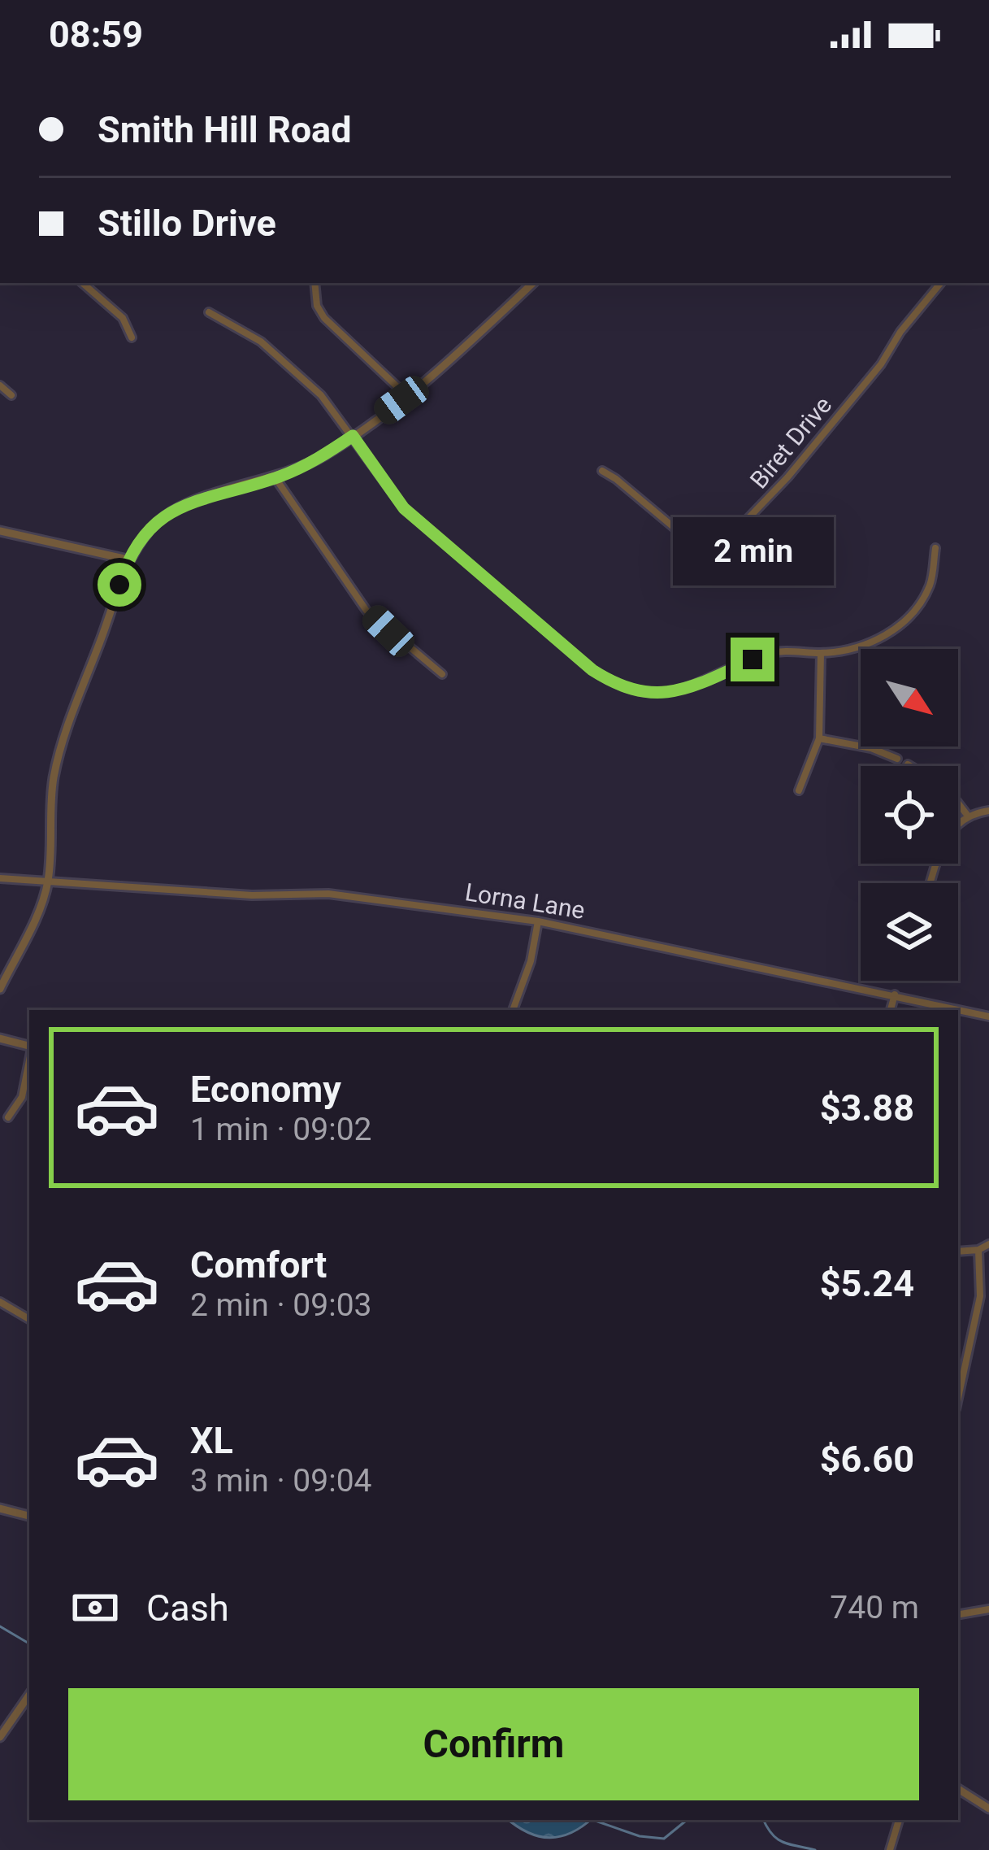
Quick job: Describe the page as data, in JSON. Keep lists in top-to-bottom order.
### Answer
{
  "streets": {
    "street": ["Biret Drive", "Lorna Lane"]
  },
  "north": "bottom right",
  "page": {
    "status": "08:59",
    "banner": ["Smith Hill Road", "Stillo Drive"],
    "bubble": "2 min",
    "list": [
      {
        "name": "Economy",
        "note": "1 min · 09:02",
        "value": "$3.88"
      },
      {
        "name": "Comfort",
        "note": "2 min · 09:03",
        "value": "$5.24"
      },
      {
        "name": "XL",
        "note": "3 min · 09:04",
        "value": "$6.60"
      }
    ],
    "pay": ["Cash", "740 m"],
    "buttons": "Confirm"
  }
}
